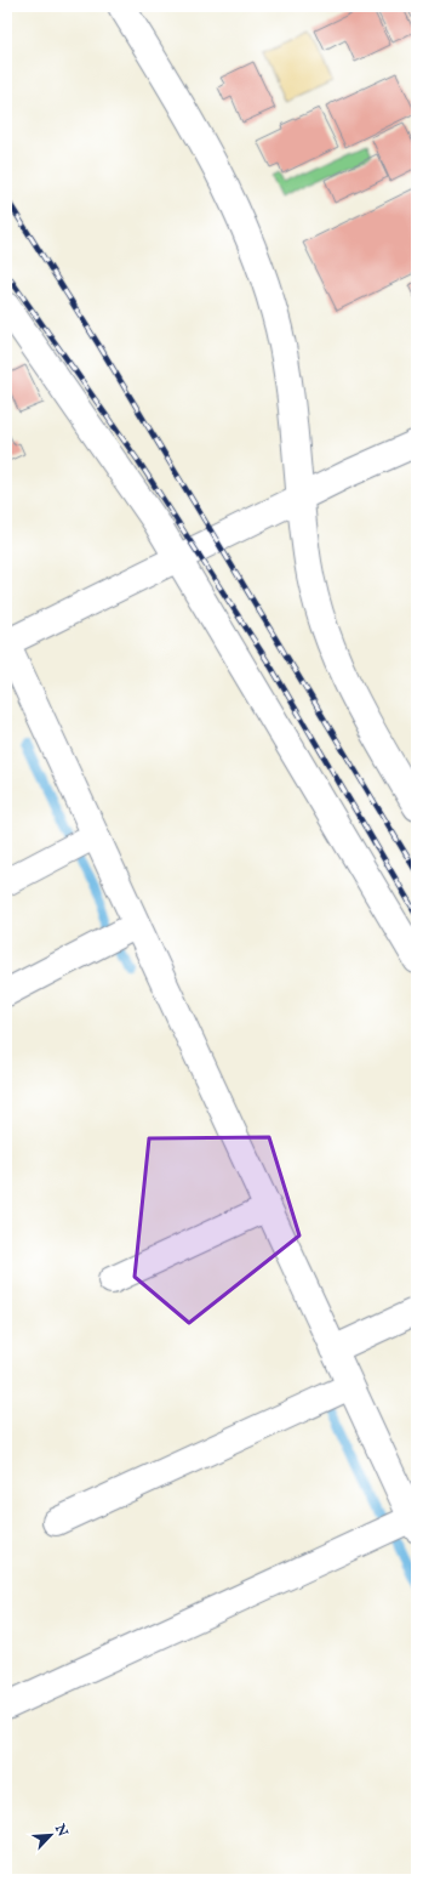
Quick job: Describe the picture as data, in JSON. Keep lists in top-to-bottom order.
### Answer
{
  "north": "top right"
}
